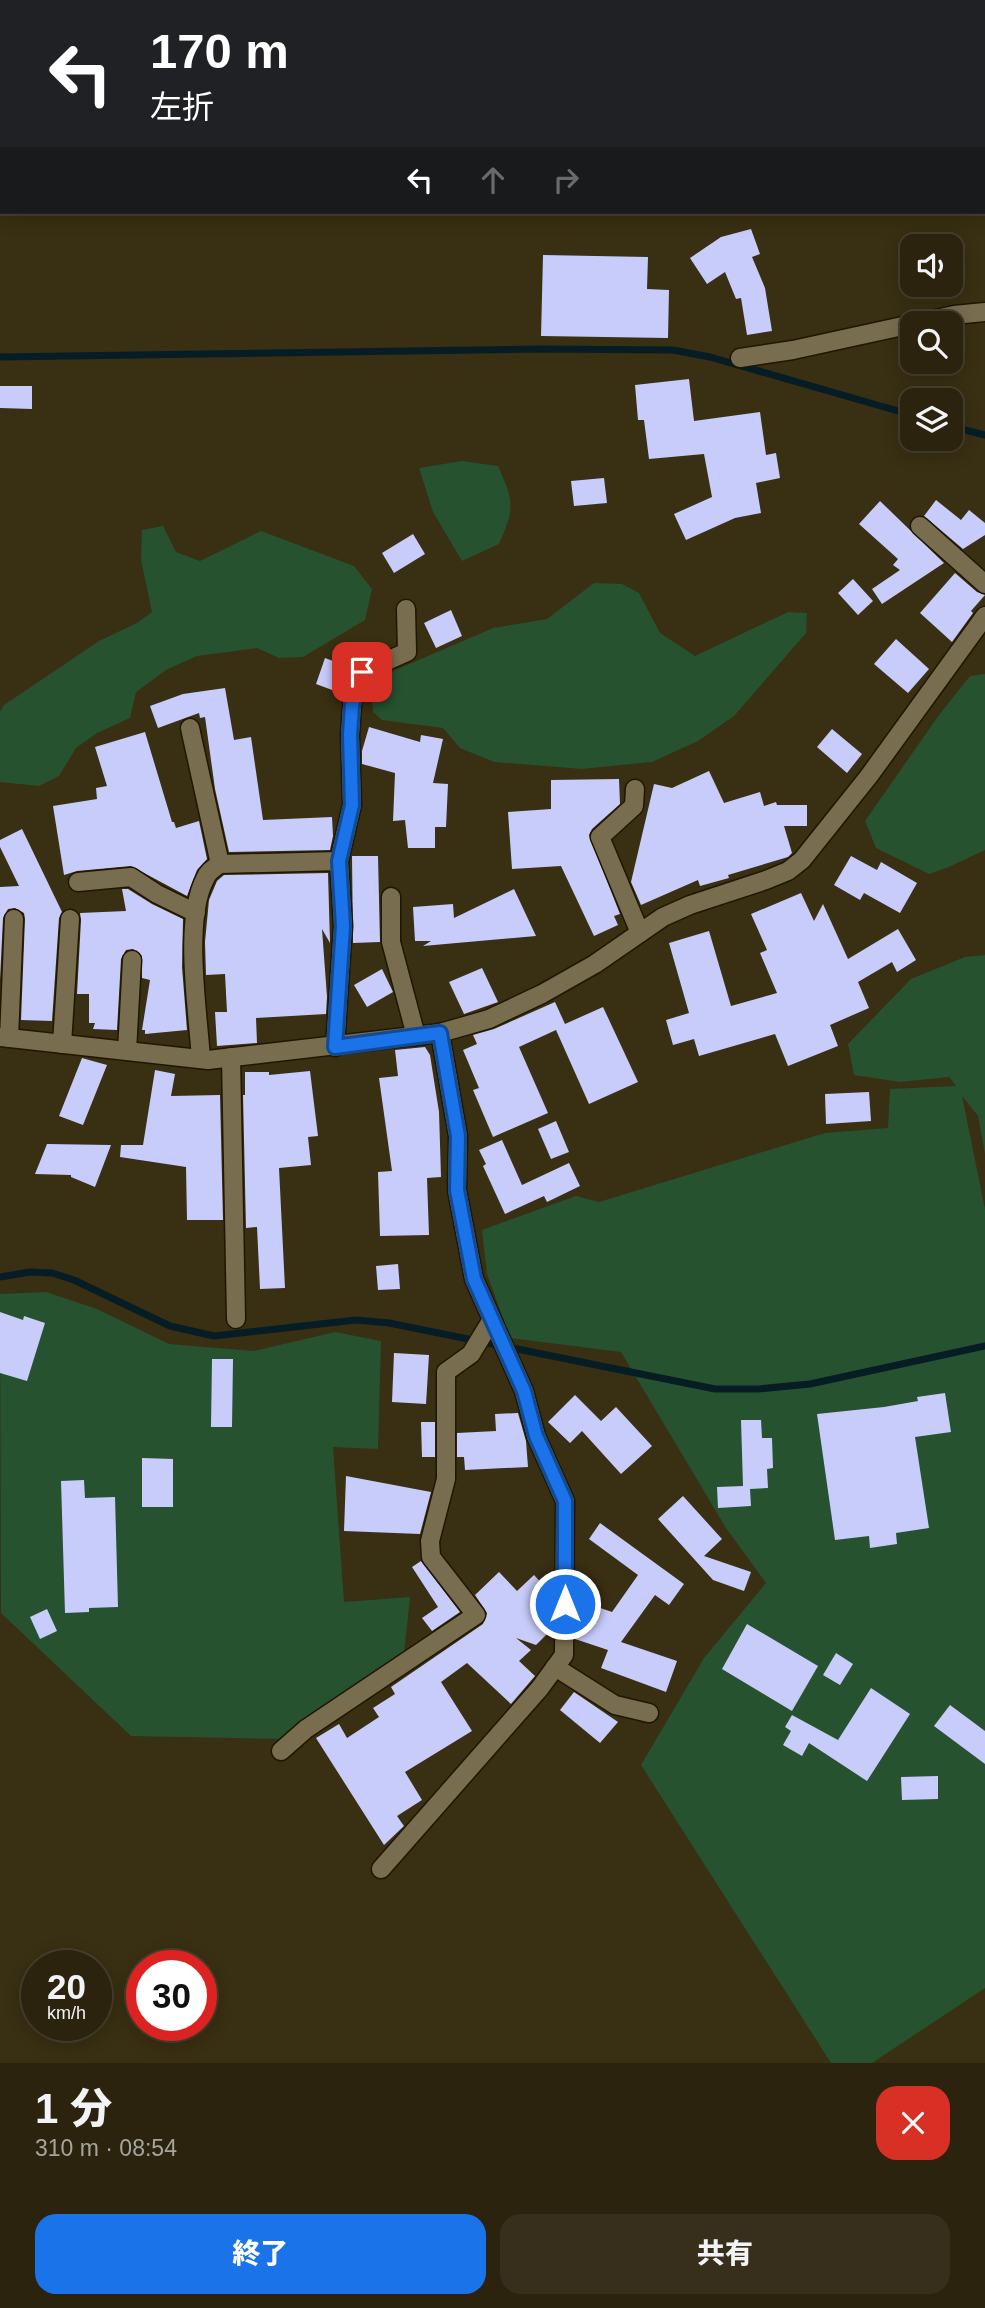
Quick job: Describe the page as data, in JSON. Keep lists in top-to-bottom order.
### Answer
{
  "page": {
    "turn": ["170 m", "左折"],
    "speed": "20 km/h",
    "limit": "30",
    "heading": ["1 分", "310 m · 08:54"],
    "buttons": ["終了", "共有"]
  }
}
